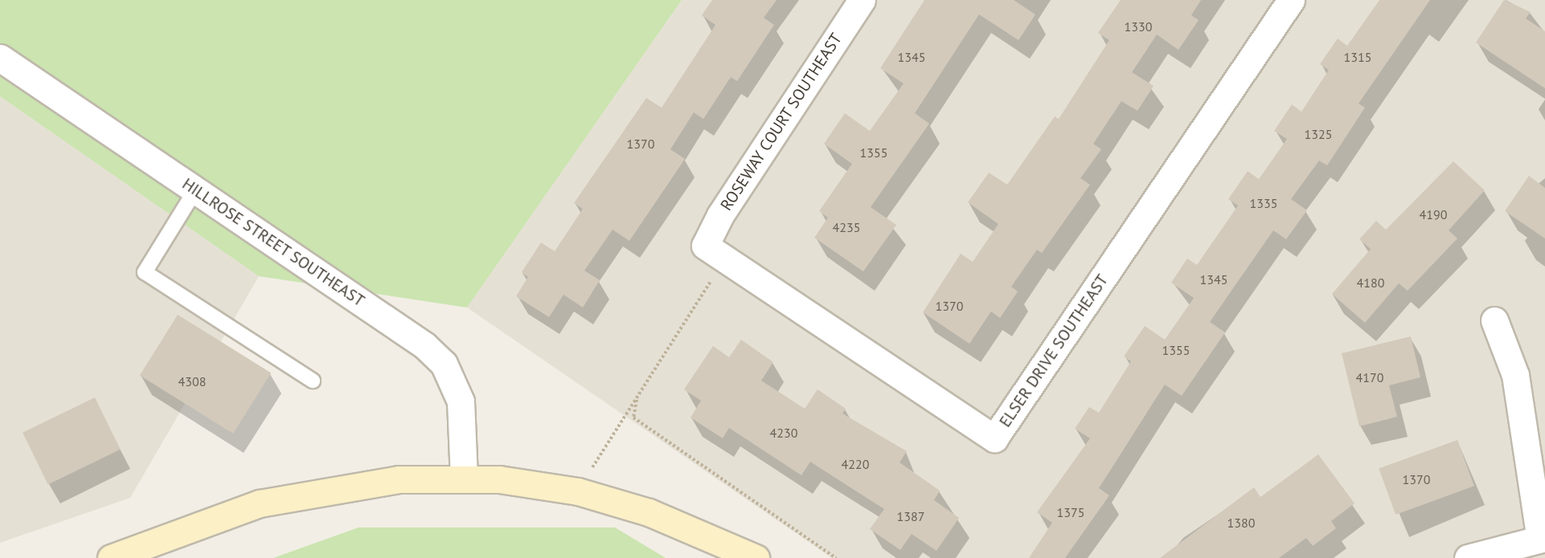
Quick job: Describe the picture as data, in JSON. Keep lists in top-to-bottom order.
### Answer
{
  "streets": {
    "street": ["ROSEWAY COURT SOUTHEAST", "HILLROSE STREET SOUTHEAST", "ELSER DRIVE SOUTHEAST"]
  },
  "crossings": [
    ["ROSEWAY COURT SOUTHEAST", "ELSER DRIVE SOUTHEAST"]
  ],
  "house_numbers": [
    "1330",
    "1345",
    "1315",
    "1325",
    "1370",
    "1355",
    "1335",
    "4190",
    "4235",
    "1345",
    "4180",
    "1370",
    "1355",
    "4170",
    "4308",
    "4230",
    "4220",
    "1370",
    "1375",
    "1387",
    "1380"
  ]
}
